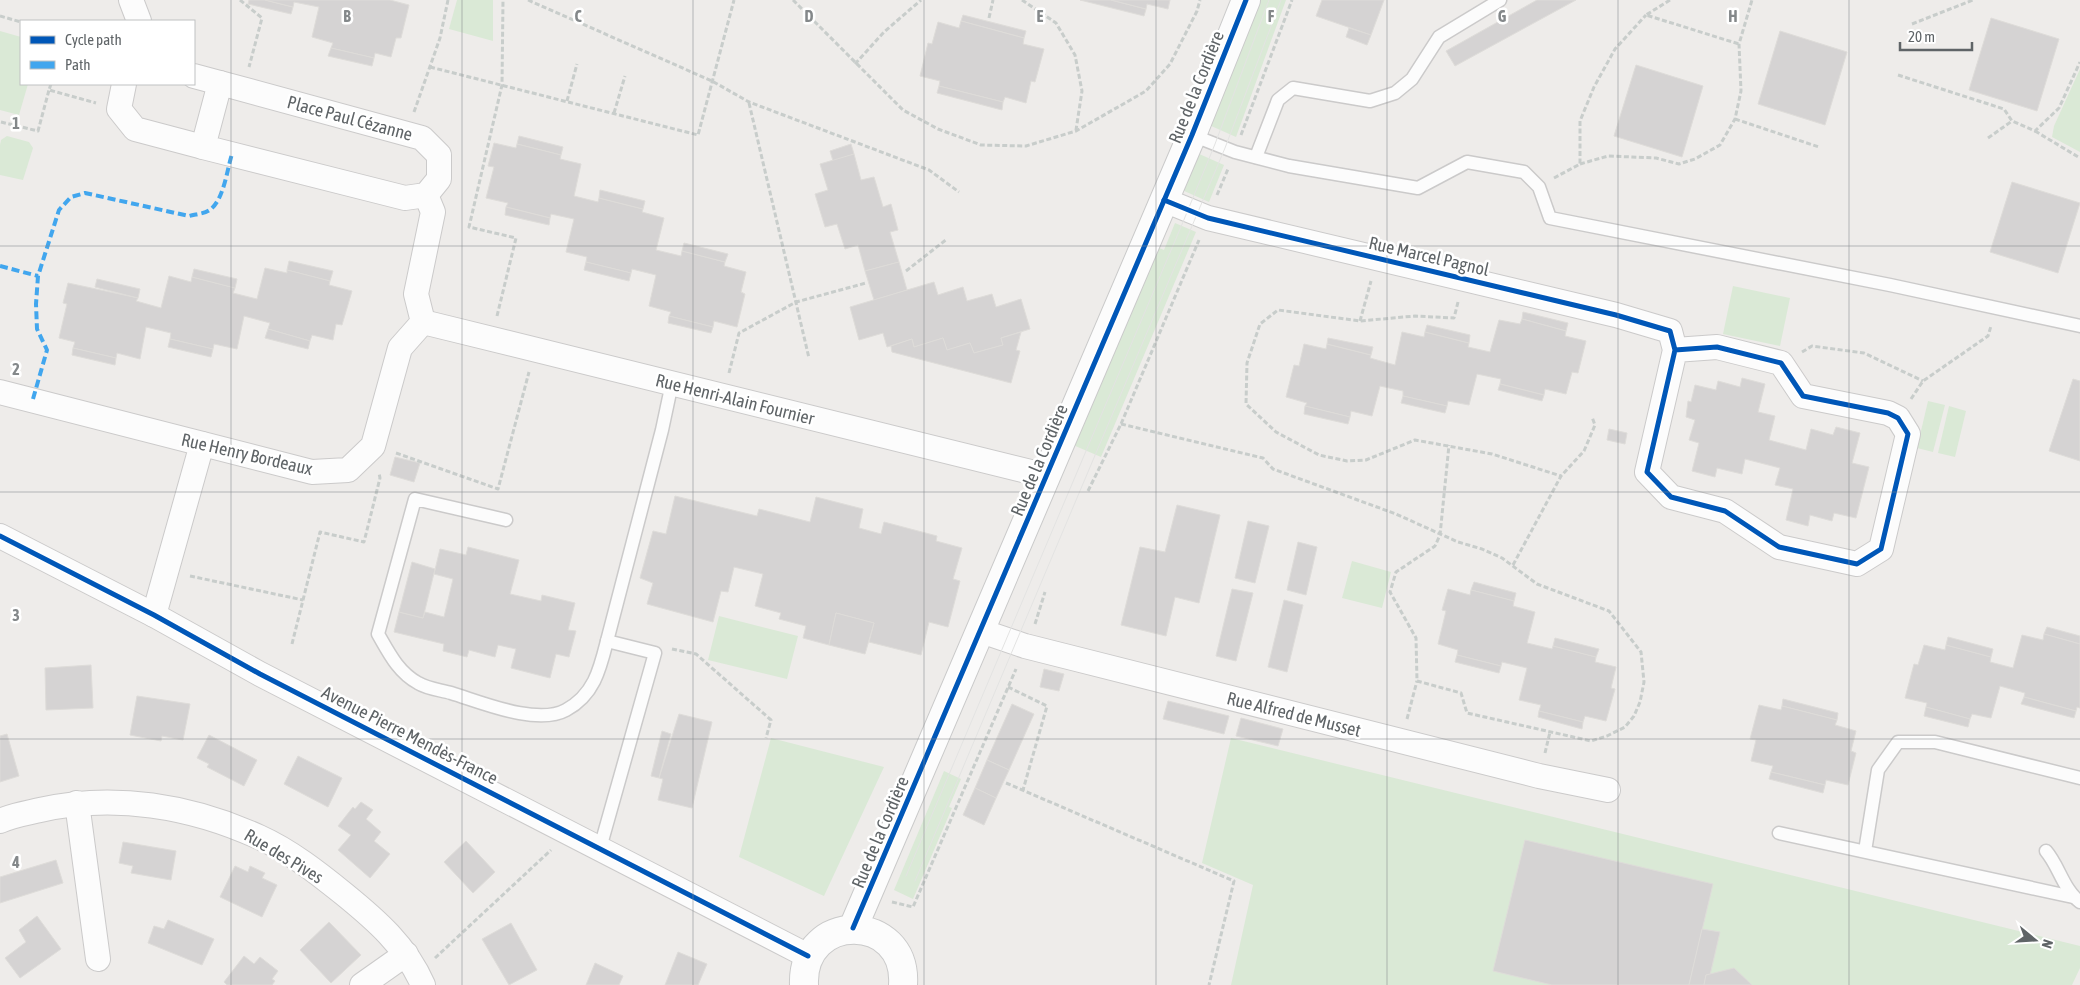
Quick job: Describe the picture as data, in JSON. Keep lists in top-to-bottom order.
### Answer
{
  "streets": {
    "street": [
      "Rue de la Cordière",
      "Place Paul Cézanne",
      "Rue Marcel Pagnol",
      "Rue Henri-Alain Fournier",
      "Rue Henry Bordeaux",
      "Rue Alfred de Musset",
      "Avenue Pierre Mendès-France",
      "Rue des Pives"
    ]
  },
  "crossings": [
    ["Rue de la Cordière", "Rue Marcel Pagnol"],
    ["Rue de la Cordière", "Rue Henri-Alain Fournier"],
    ["Rue de la Cordière", "Rue Alfred de Musset"],
    ["Rue Henri-Alain Fournier", "Rue Henry Bordeaux"]
  ],
  "legend": ["Cycle path", "Path"],
  "scale_bar": "20 m",
  "north": "right",
  "grid": {
    "columns": [
      "B",
      "C",
      "D",
      "E",
      "F",
      "G",
      "H"
    ],
    "rows": [
      "1",
      "2",
      "3",
      "4"
    ]
  }
}
